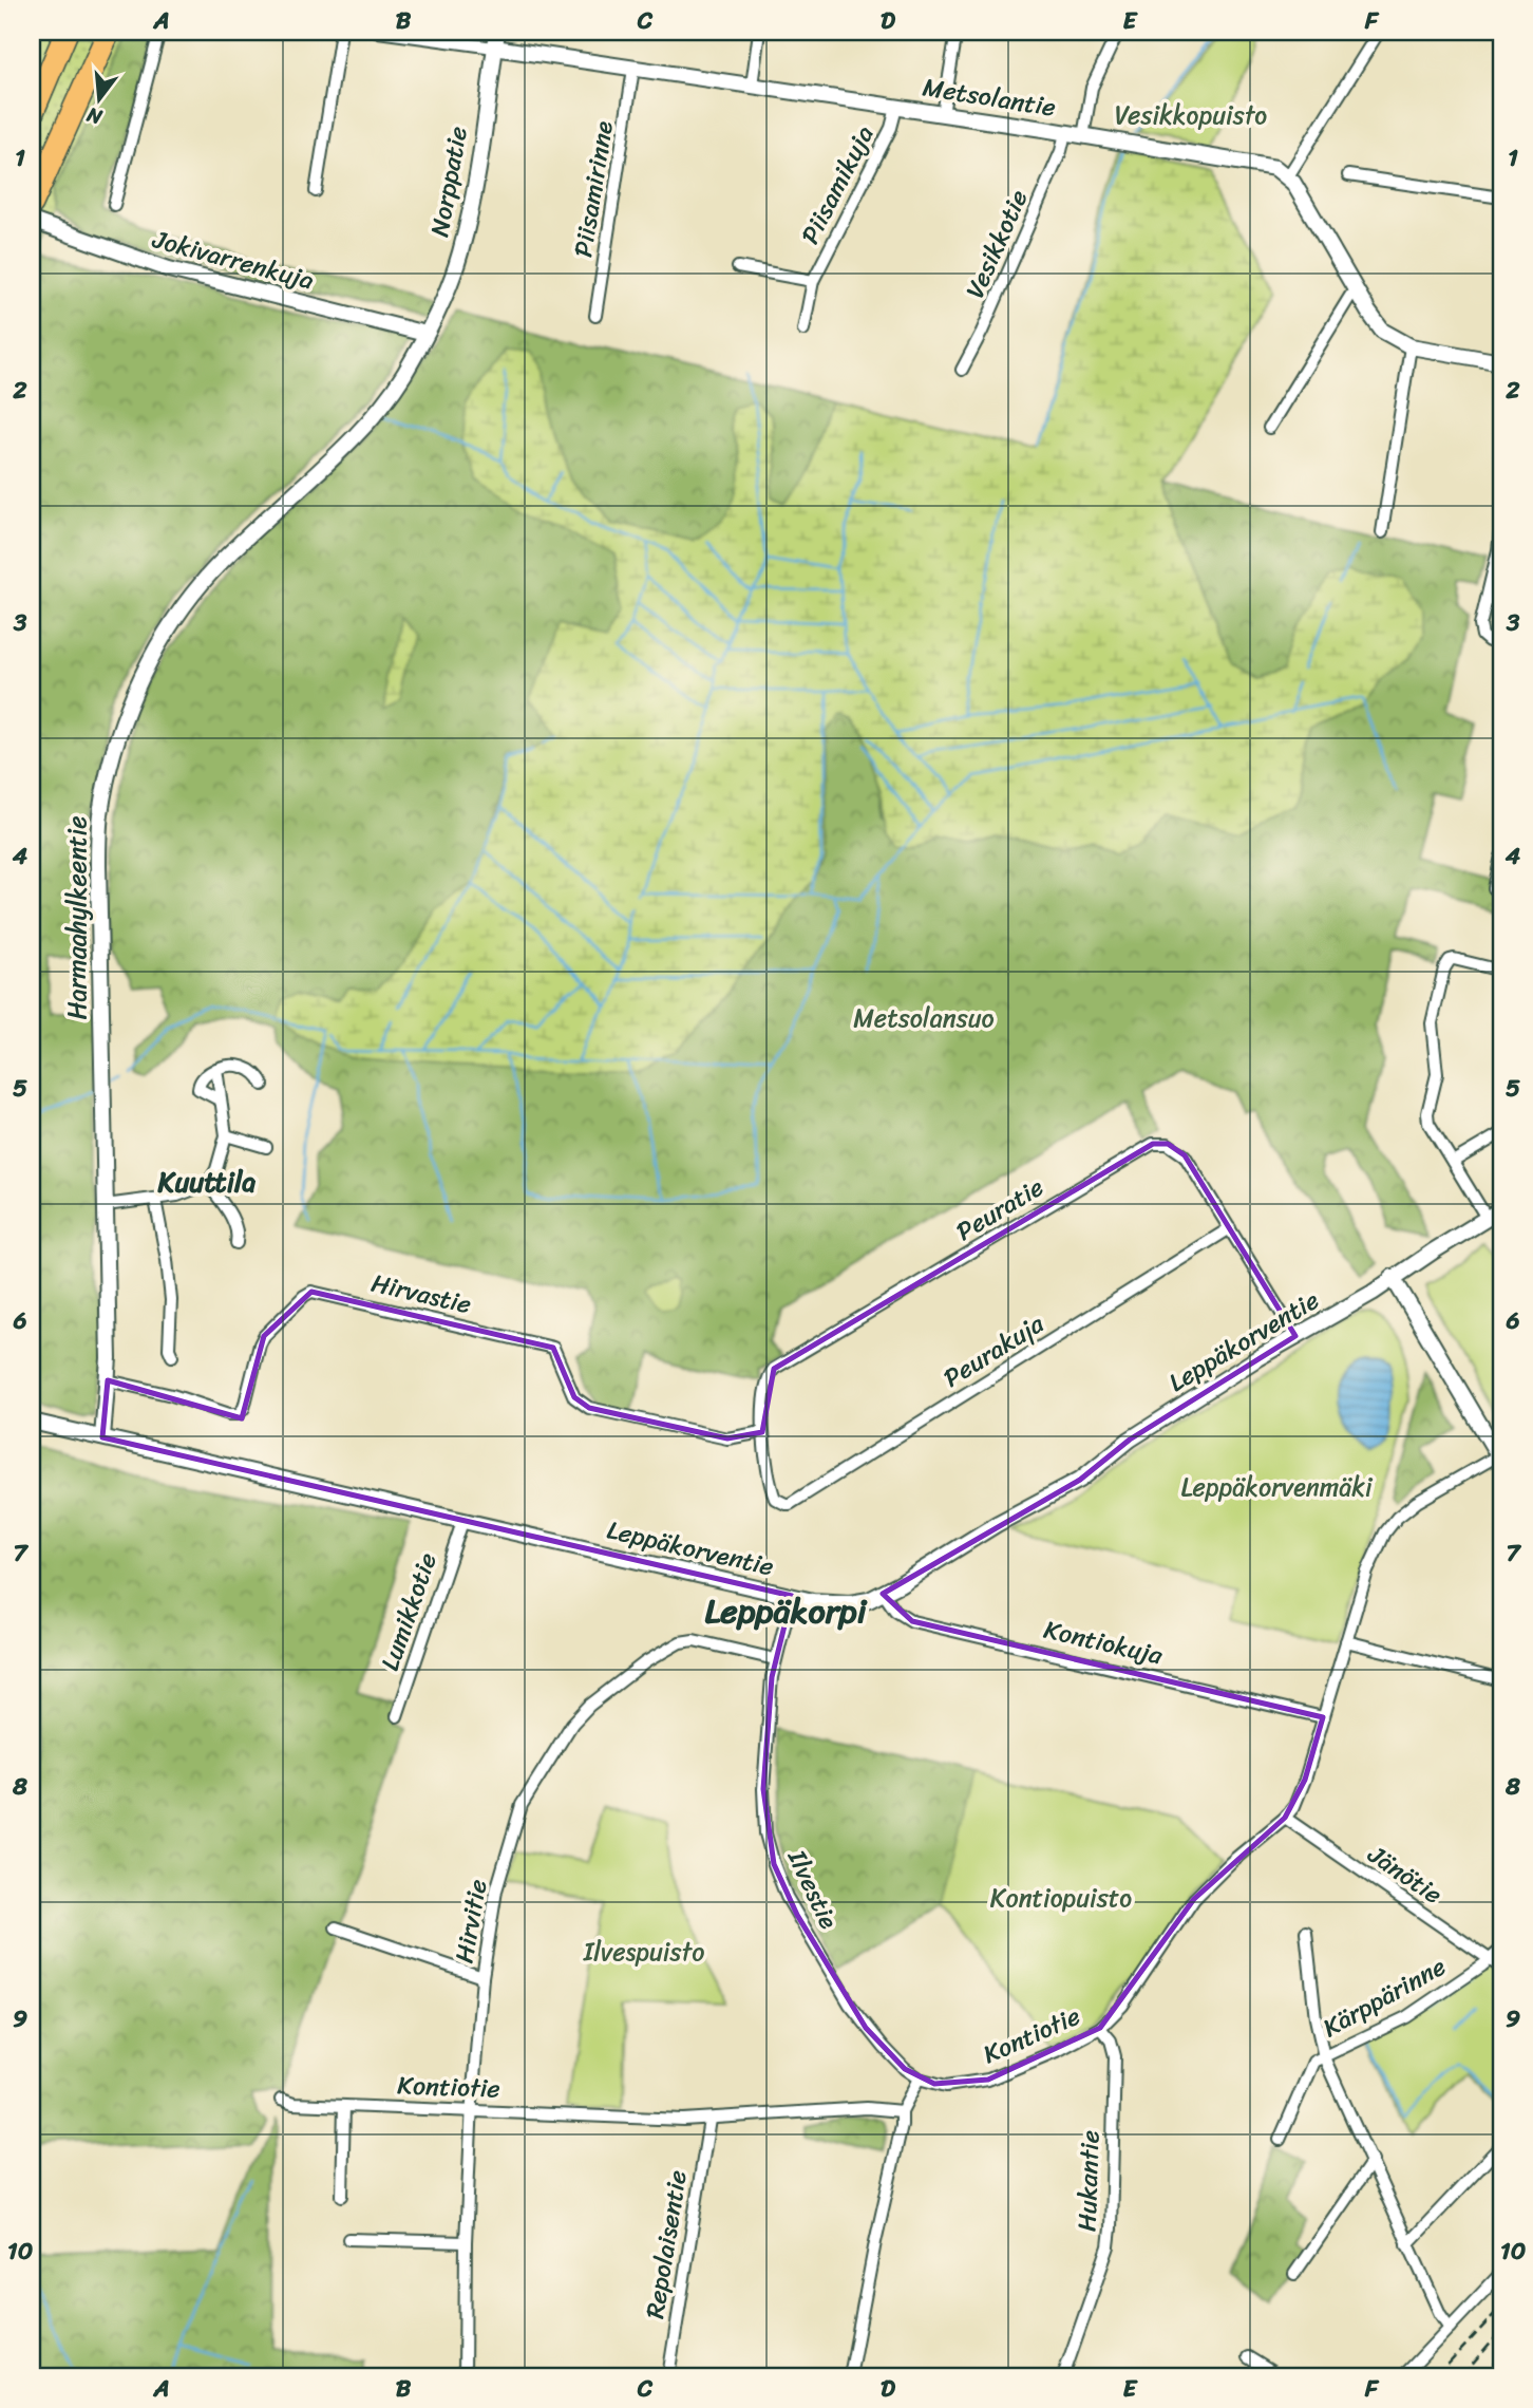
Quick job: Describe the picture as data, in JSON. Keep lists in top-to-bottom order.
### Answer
{
  "streets": {
    "street": [
      "Metsolantie",
      "Norppatie",
      "Piisamikuja",
      "Piisamirinne",
      "Vesikkotie",
      "Jokivarrenkuja",
      "Harmaahylkeentie",
      "Peuratie",
      "Hirvastie",
      "Leppäkorventie",
      "Peurakuja",
      "Lumikkotie",
      "Kontiokuja",
      "Jänötie",
      "Ilvestie",
      "Hirvitie",
      "Kärppärinne",
      "Kontiotie",
      "Hukantie",
      "Repolaisentie"
    ]
  },
  "crossings": [
    ["Metsolantie", "Norppatie"],
    ["Metsolantie", "Piisamikuja"],
    ["Metsolantie", "Piisamirinne"],
    ["Metsolantie", "Vesikkotie"],
    ["Norppatie", "Jokivarrenkuja"],
    ["Norppatie", "Harmaahylkeentie"],
    ["Jokivarrenkuja", "Harmaahylkeentie"],
    ["Harmaahylkeentie", "Hirvastie"],
    ["Harmaahylkeentie", "Leppäkorventie"],
    ["Peuratie", "Hirvastie"],
    ["Peuratie", "Leppäkorventie"],
    ["Peuratie", "Peurakuja"],
    ["Leppäkorventie", "Lumikkotie"],
    ["Leppäkorventie", "Kontiokuja"],
    ["Leppäkorventie", "Ilvestie"],
    ["Kontiokuja", "Kontiotie"],
    ["Jänötie", "Kärppärinne"],
    ["Jänötie", "Kontiotie"],
    ["Ilvestie", "Hirvitie"],
    ["Ilvestie", "Kontiotie"],
    ["Hirvitie", "Kontiotie"],
    ["Kontiotie", "Hukantie"],
    ["Kontiotie", "Repolaisentie"]
  ],
  "districts": ["Kuuttila", "Leppäkorpi"],
  "parks": [
    "Vesikkopuisto",
    "Metsolansuo",
    "Leppäkorvenmäki",
    "Kontiopuisto",
    "Ilvespuisto"
  ],
  "north": "bottom",
  "grid": {
    "columns": [
      "A",
      "B",
      "C",
      "D",
      "E",
      "F"
    ],
    "rows": [
      "1",
      "2",
      "3",
      "4",
      "5",
      "6",
      "7",
      "8",
      "9",
      "10"
    ]
  }
}
